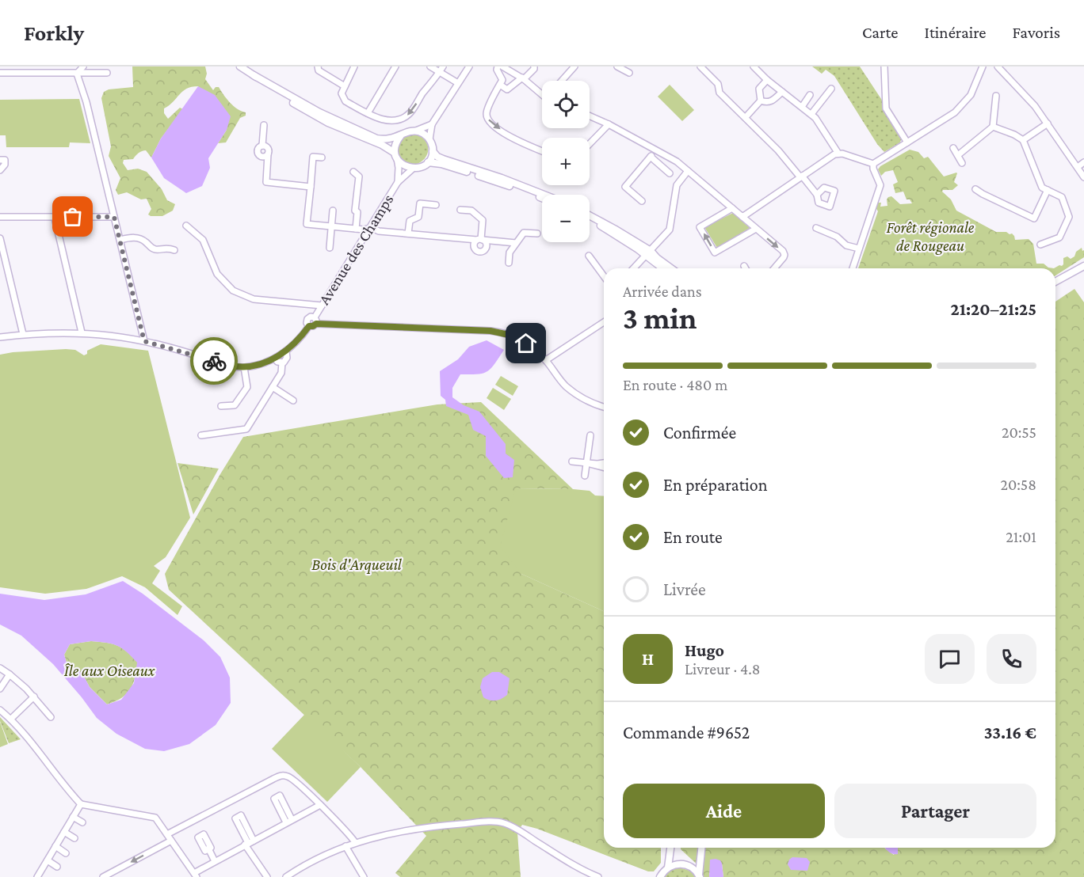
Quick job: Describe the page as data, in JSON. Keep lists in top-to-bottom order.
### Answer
{
  "streets": {
    "street": ["Avenue des Champs"]
  },
  "parks": ["Forêt régionale de Rougeau", "Bois d'Arqueuil", "Île aux Oiseaux"],
  "page": {
    "header": "Forkly",
    "nav": ["Carte", "Itinéraire", "Favoris"],
    "map_buttons": ["+", "−"],
    "heading": ["3 min", "Arrivée dans", "21:20–21:25"],
    "panel": [
      "Hugo",
      "Livreur · 4.8",
      "Commande #9652",
      "33.16 €"
    ],
    "bar": "En route · 480 m",
    "list": [
      ["Confirmée", "20:55"],
      ["En préparation", "20:58"],
      ["En route", "21:01"],
      "Livrée"
    ],
    "round": "H",
    "buttons": ["Aide", "Partager"]
  }
}
